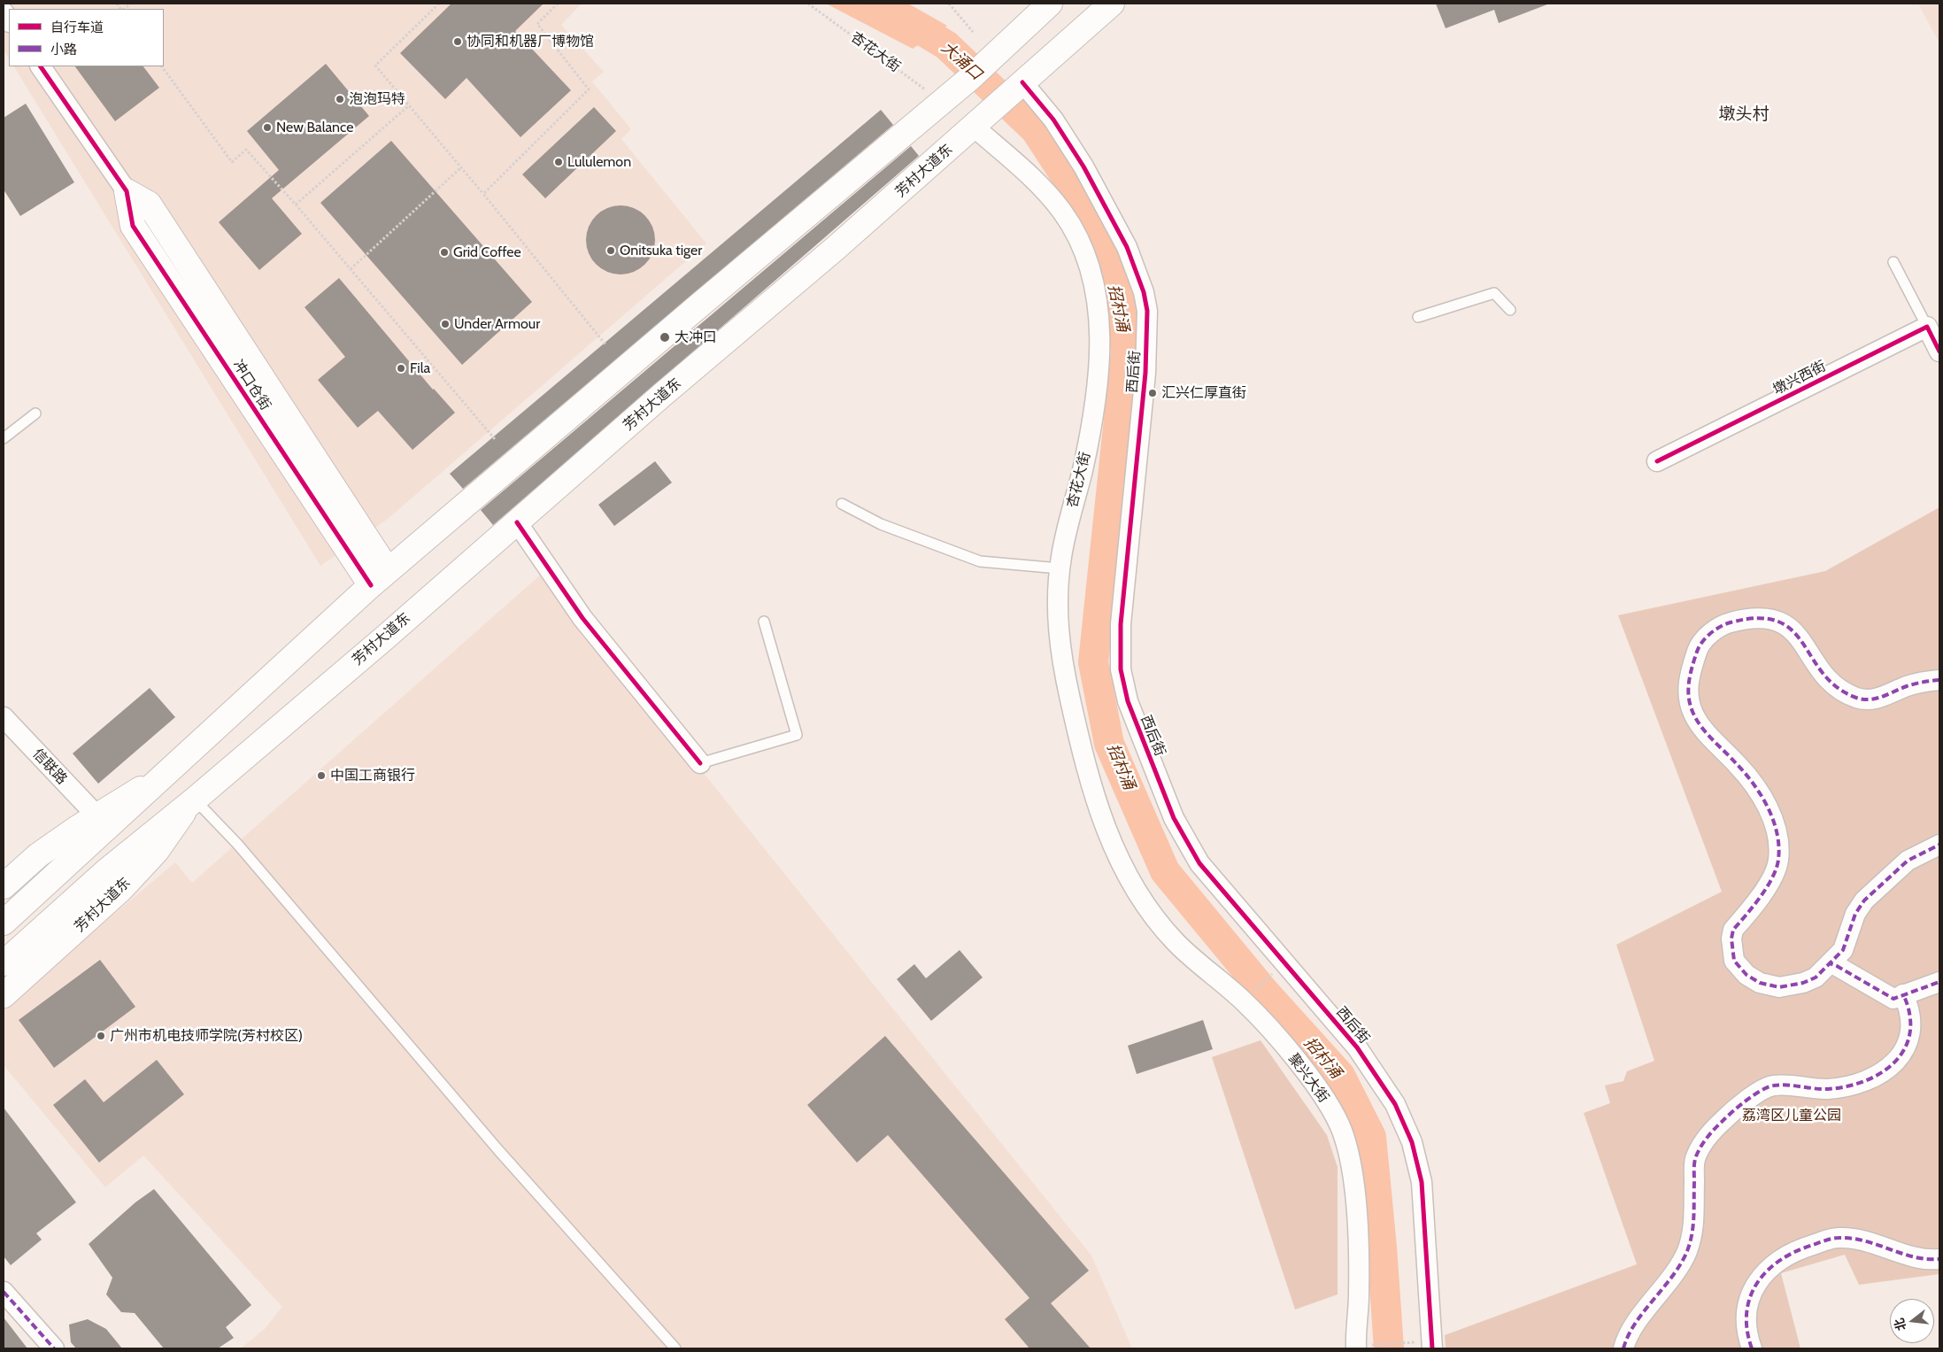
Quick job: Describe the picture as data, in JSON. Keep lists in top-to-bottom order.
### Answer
{
  "streets": {
    "main road": ["芳村大道东", "冲口仓街"],
    "street": [
      "杏花大街",
      "西后街",
      "墩兴西街",
      "信联路",
      "聚兴大街"
    ]
  },
  "crossings": [
    ["杏花大街", "芳村大道东"],
    ["杏花大街", "聚兴大街"],
    ["芳村大道东", "西后街"]
  ],
  "districts": ["墩头村"],
  "water": ["大涌口", "招村涌"],
  "parks": ["荔湾区儿童公园"],
  "places": [
    "协同和机器厂博物馆",
    "泡泡玛特",
    "New Balance",
    "Lululemon",
    "Onitsuka tiger",
    "Grid Coffee",
    "Under Armour",
    "大冲口",
    "Fila",
    "汇兴仁厚直街",
    "中国工商银行",
    "广州市机电技师学院(芳村校区)"
  ],
  "legend": ["自行车道", "小路"],
  "north": "left"
}
